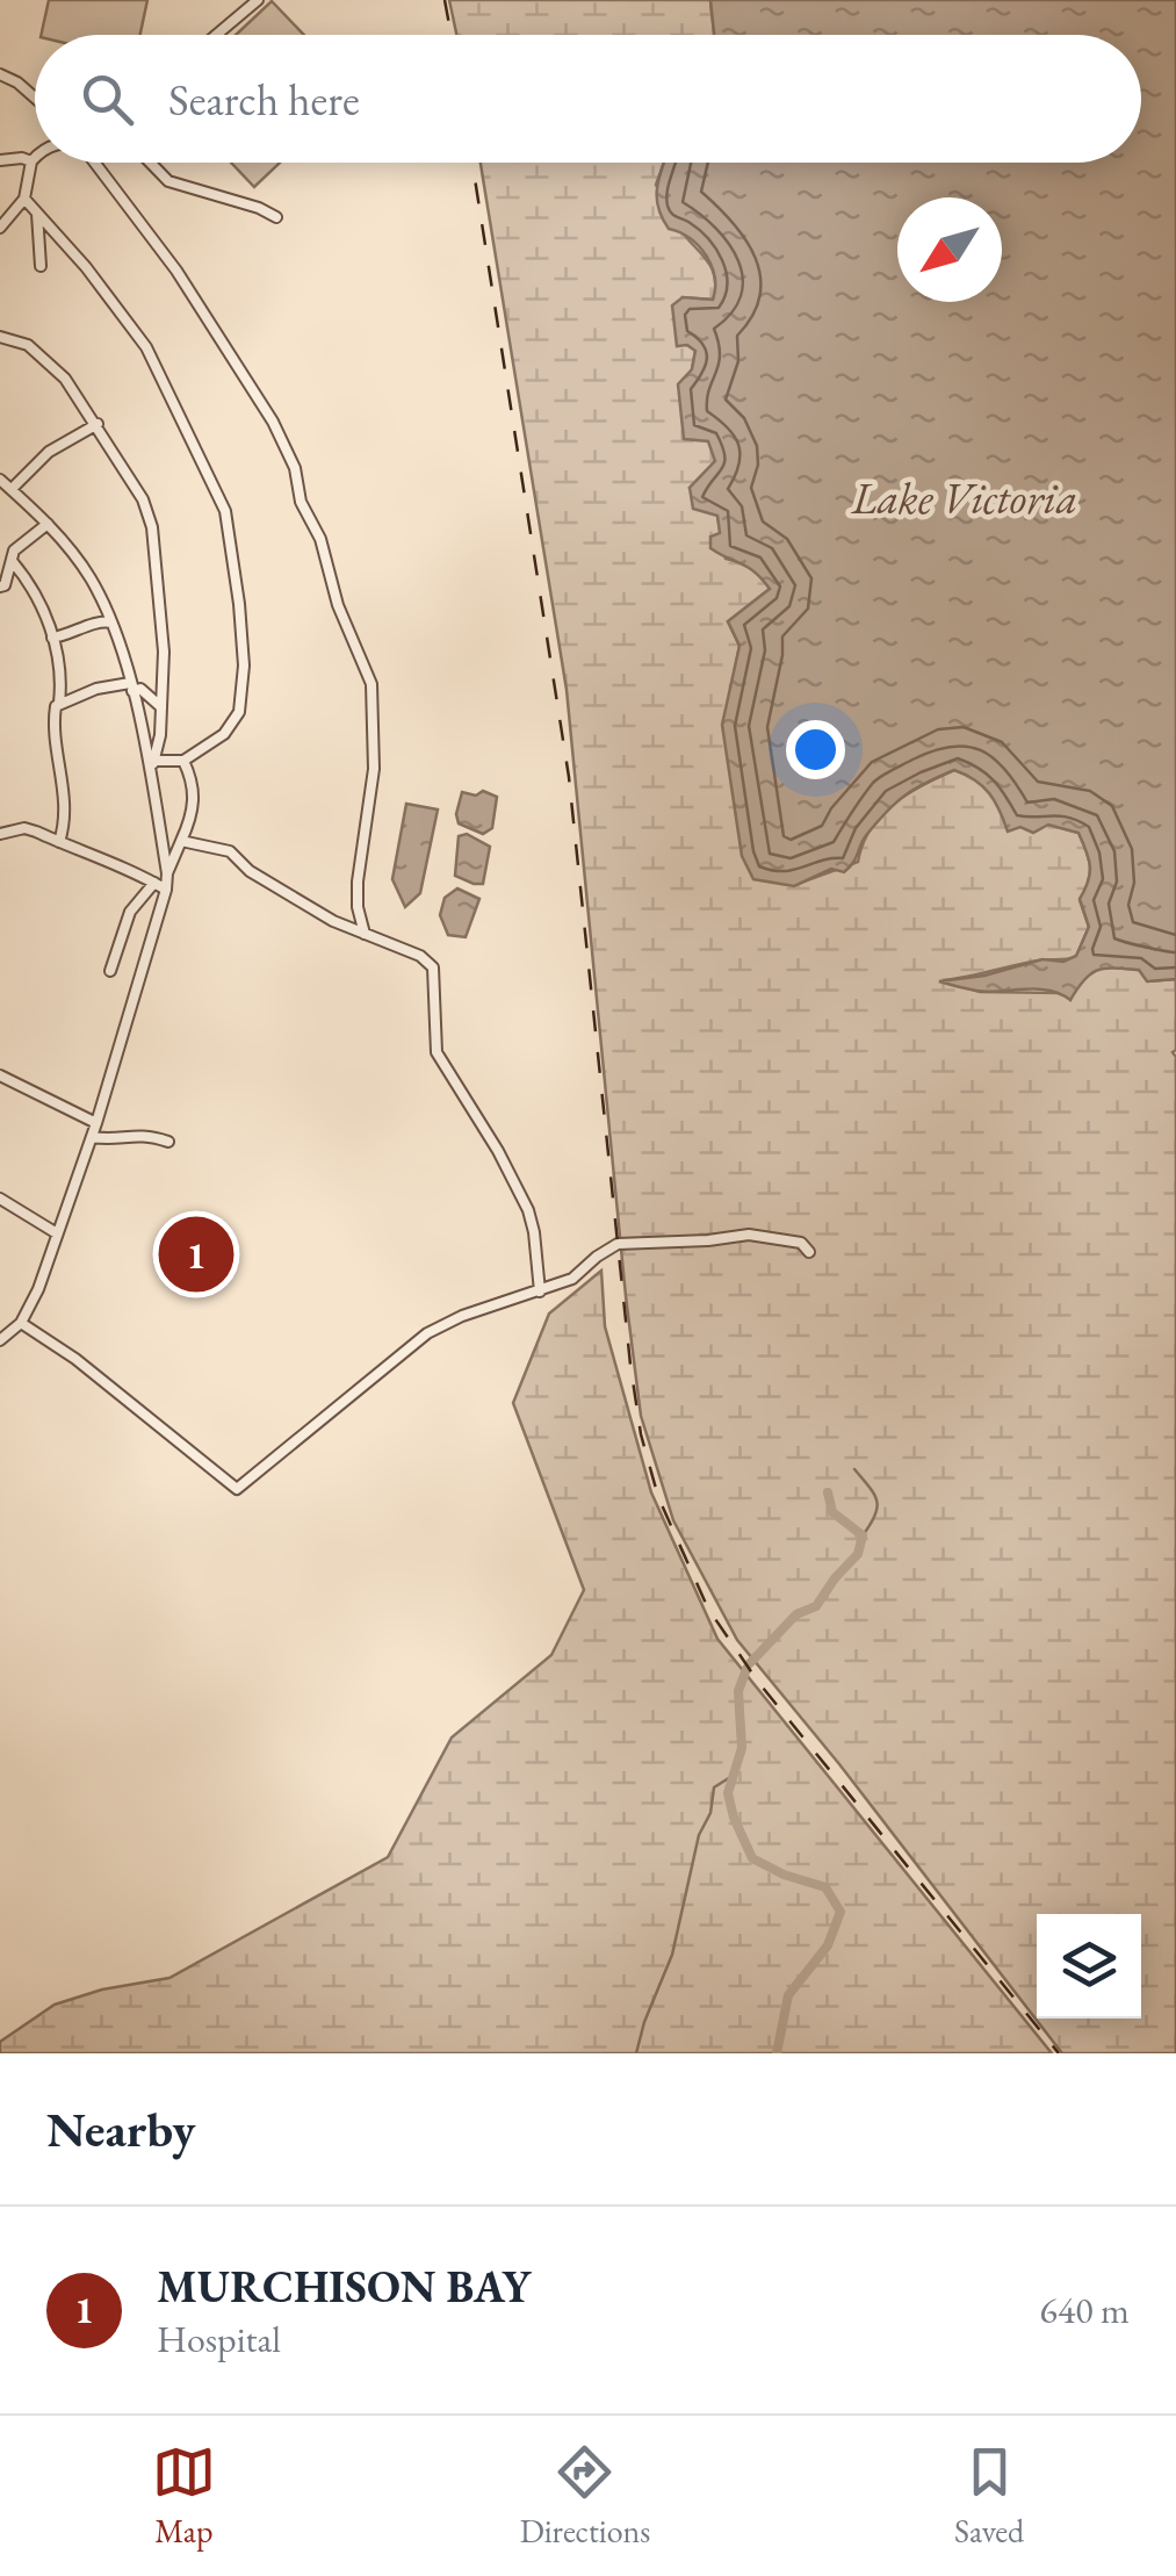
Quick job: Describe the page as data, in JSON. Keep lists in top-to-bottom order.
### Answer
{
  "water": ["Lake Victoria"],
  "north": "bottom left",
  "page": {
    "search": "Search here",
    "pins": "1",
    "heading": "Nearby",
    "list": [
      {
        "mark": "1",
        "name": "MURCHISON BAY",
        "note": "Hospital",
        "value": "640 m"
      }
    ],
    "nav": ["Map", "Directions", "Saved"]
  }
}
